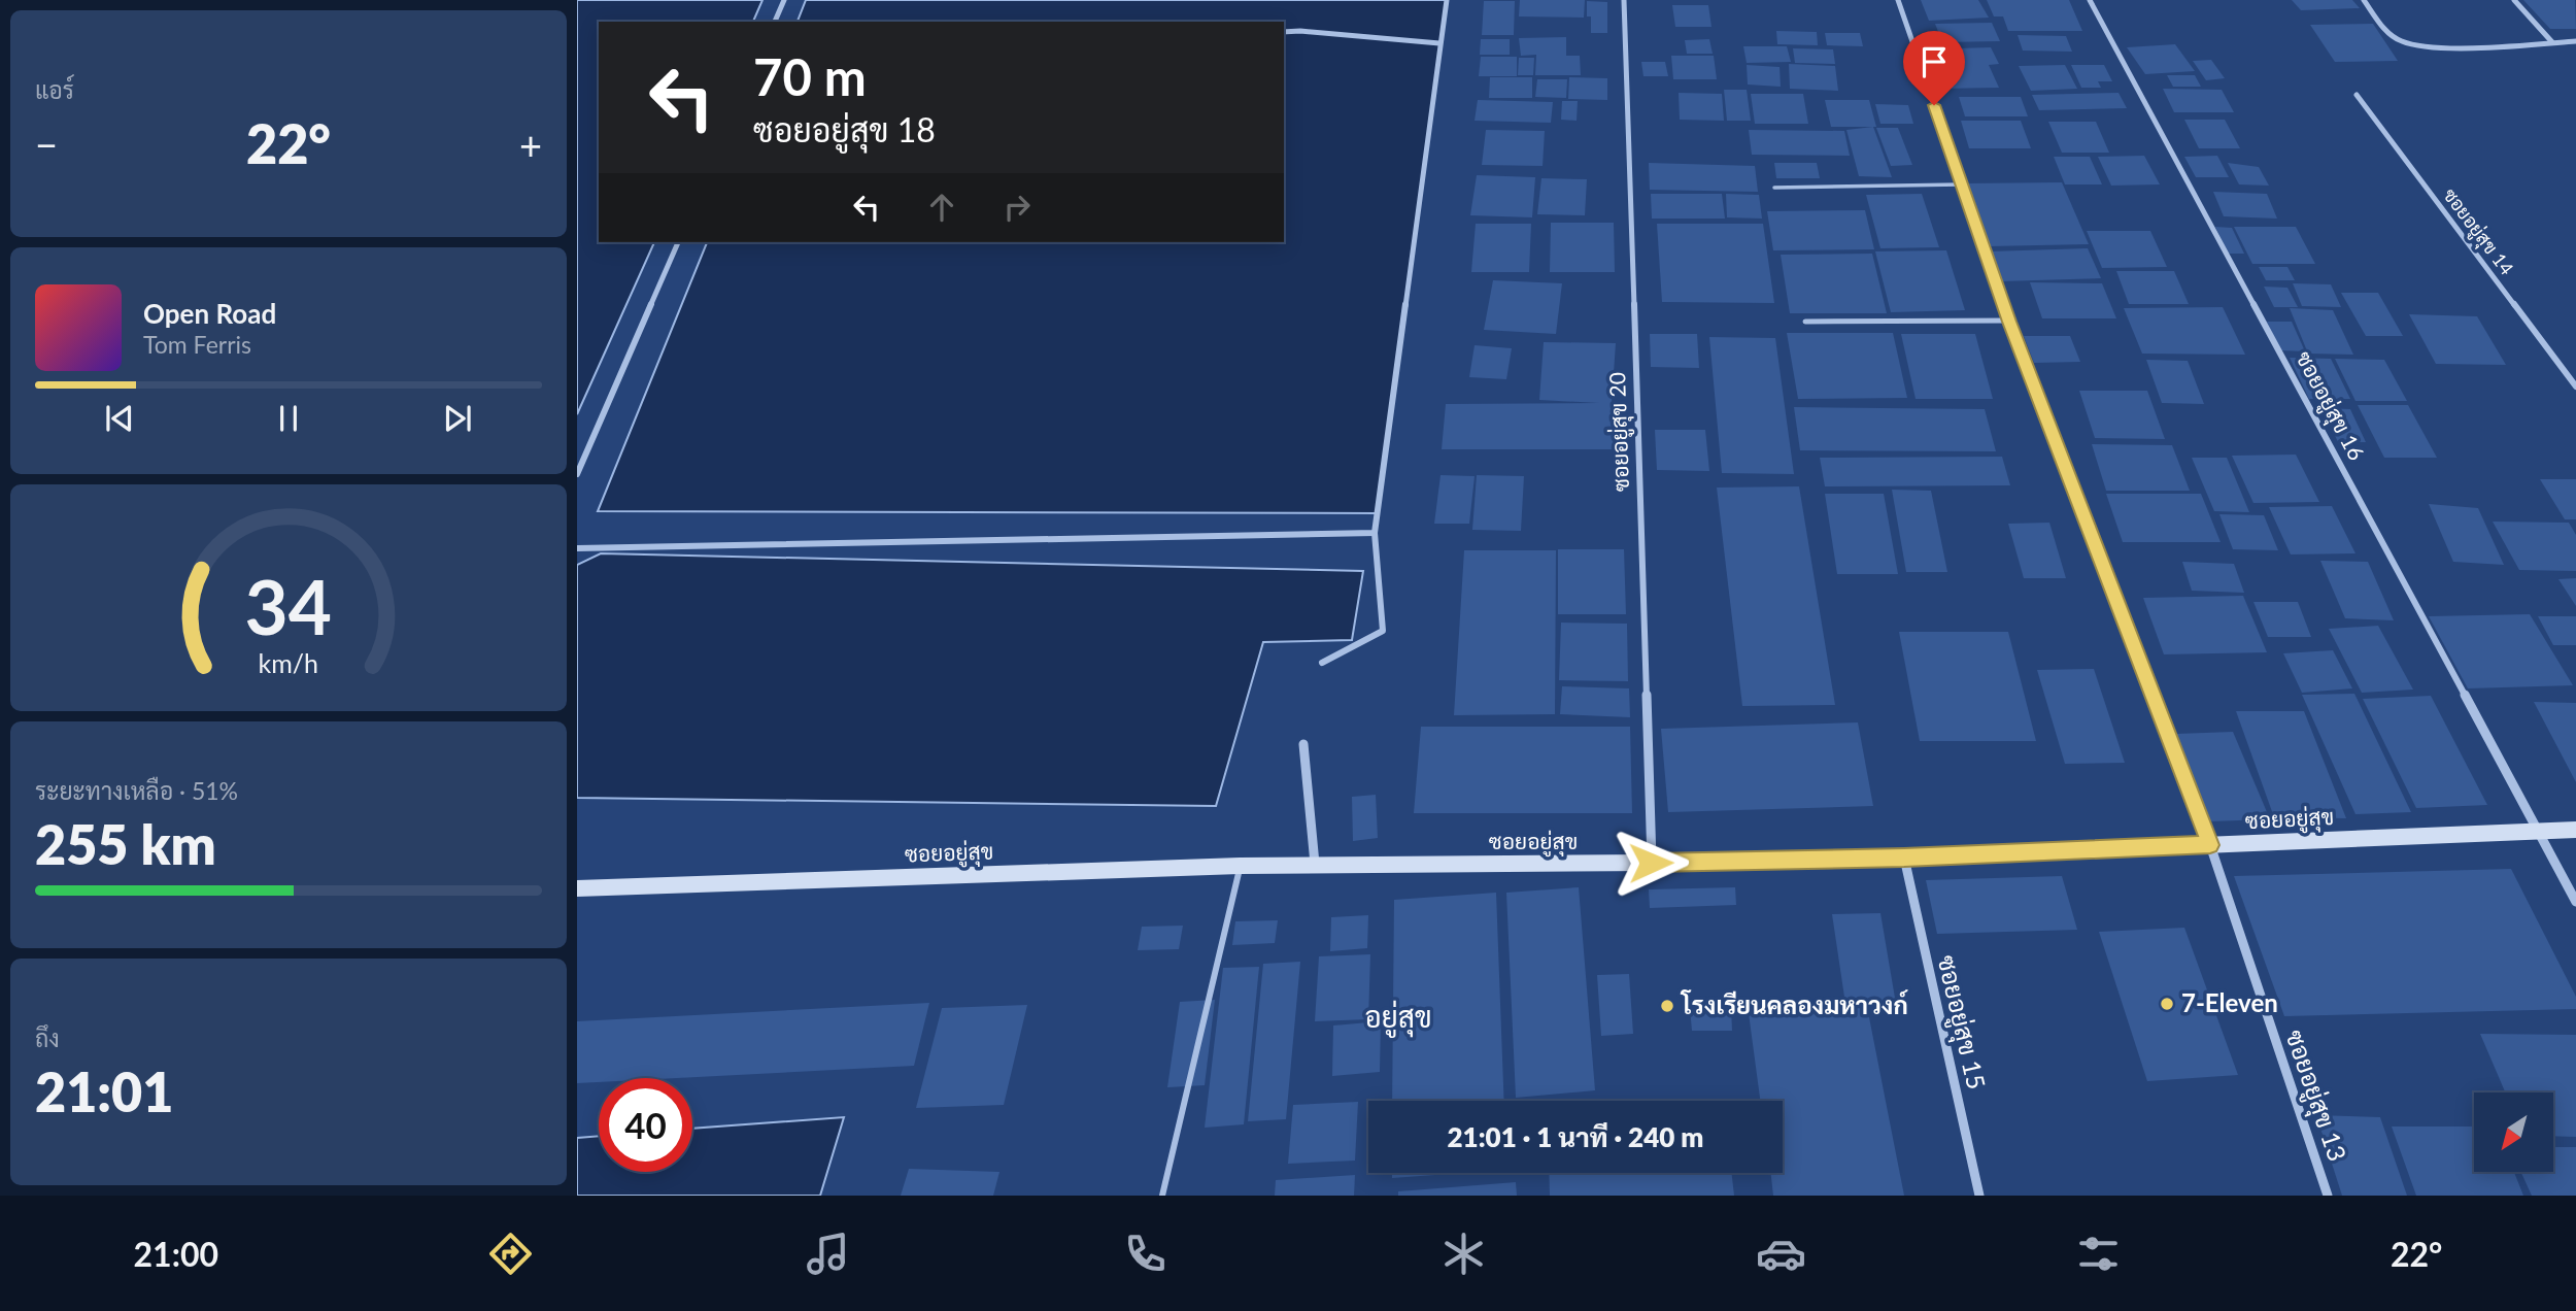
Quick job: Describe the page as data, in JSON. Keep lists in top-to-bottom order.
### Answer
{
  "streets": {
    "street": [
      "ซอยอยู่สุข 14",
      "ซอยอยู่สุข 16",
      "ซอยอยู่สุข 20",
      "ซอยอยู่สุข",
      "ซอยอยู่สุข 15",
      "ซอยอยู่สุข 13"
    ]
  },
  "crossings": [
    ["ซอยอยู่สุข 16", "ซอยอยู่สุข"],
    ["ซอยอยู่สุข 20", "ซอยอยู่สุข"],
    ["ซอยอยู่สุข", "ซอยอยู่สุข 15"],
    ["ซอยอยู่สุข", "ซอยอยู่สุข 13"]
  ],
  "districts": ["อยู่สุข"],
  "places": ["7-Eleven", "โรงเรียนคลองมหาวงก์"],
  "north": "bottom left",
  "page": {
    "tile": [
      "แอร์",
      ["ระยะทางเหลือ · 51%", "255 km"],
      ["ถึง", "21:01"]
    ],
    "turn": ["70 m", "ซอยอยู่สุข 18"],
    "heat": ["−", "22°", "+"],
    "song": ["Open Road", "Tom Ferris"],
    "limit": "40",
    "trip": "21:01 · 1 นาที · 240 m",
    "tabs": ["21:00", "22°"],
    "gauge": ["34", "km/h"]
  }
}
